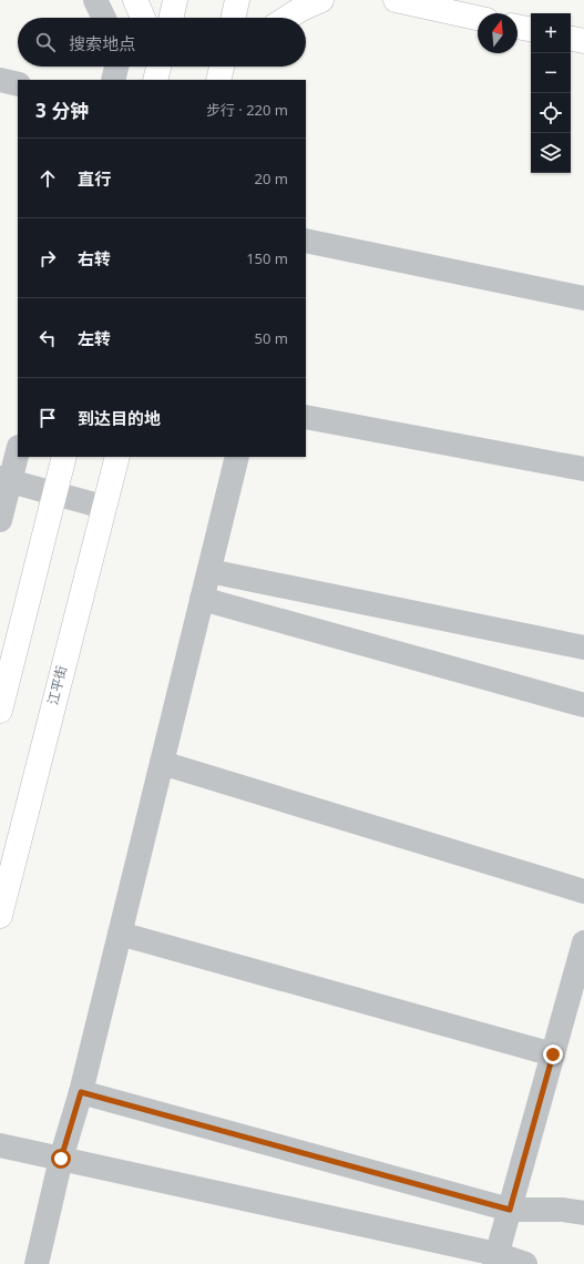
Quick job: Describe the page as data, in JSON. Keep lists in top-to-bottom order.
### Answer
{
  "streets": {
    "main road": ["江平街"]
  },
  "north": "top",
  "page": {
    "map_buttons": ["+", "−"],
    "search": "搜索地点",
    "heading": ["3 分钟", "步行 · 220 m"],
    "list": [
      ["直行", "20 m"],
      ["右转", "150 m"],
      ["左转", "50 m"],
      "到达目的地"
    ]
  }
}
